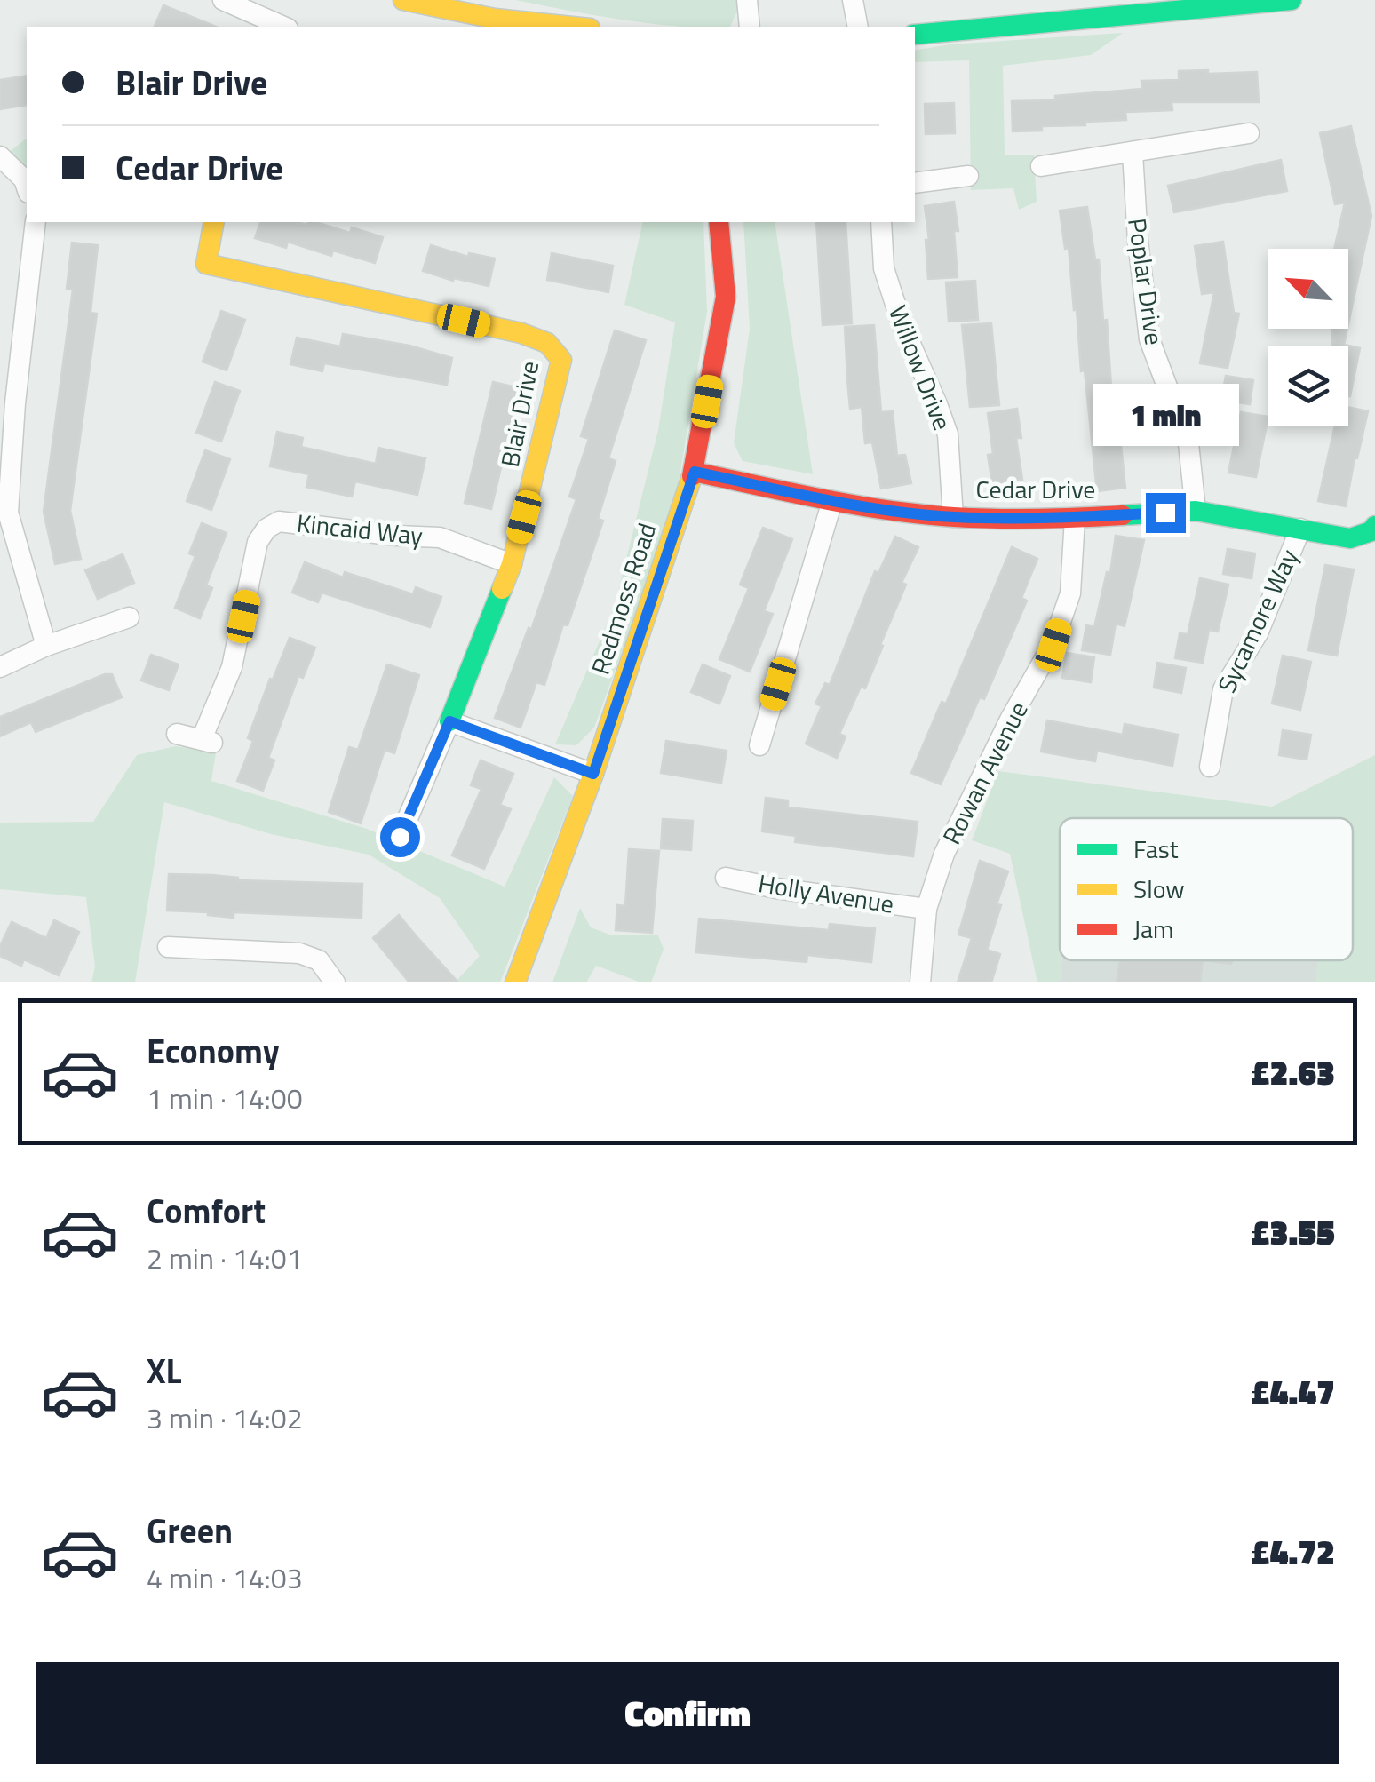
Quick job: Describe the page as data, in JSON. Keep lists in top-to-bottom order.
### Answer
{
  "streets": {
    "street": [
      "Poplar Drive",
      "Willow Drive",
      "Blair Drive",
      "Cedar Drive",
      "Kincaid Way",
      "Redmoss Road",
      "Sycamore Way",
      "Rowan Avenue",
      "Holly Avenue"
    ]
  },
  "crossings": [
    ["Poplar Drive", "Cedar Drive"],
    ["Willow Drive", "Cedar Drive"],
    ["Blair Drive", "Kincaid Way"],
    ["Cedar Drive", "Redmoss Road"],
    ["Cedar Drive", "Sycamore Way"],
    ["Cedar Drive", "Rowan Avenue"],
    ["Rowan Avenue", "Holly Avenue"]
  ],
  "legend": ["Fast", "Slow", "Jam"],
  "north": "top left",
  "page": {
    "banner": ["Blair Drive", "Cedar Drive"],
    "bubble": "1 min",
    "list": [
      {
        "name": "Economy",
        "note": "1 min · 14:00",
        "value": "£2.63"
      },
      {
        "name": "Comfort",
        "note": "2 min · 14:01",
        "value": "£3.55"
      },
      {
        "name": "XL",
        "note": "3 min · 14:02",
        "value": "£4.47"
      },
      {
        "name": "Green",
        "note": "4 min · 14:03",
        "value": "£4.72"
      }
    ],
    "buttons": "Confirm"
  }
}
